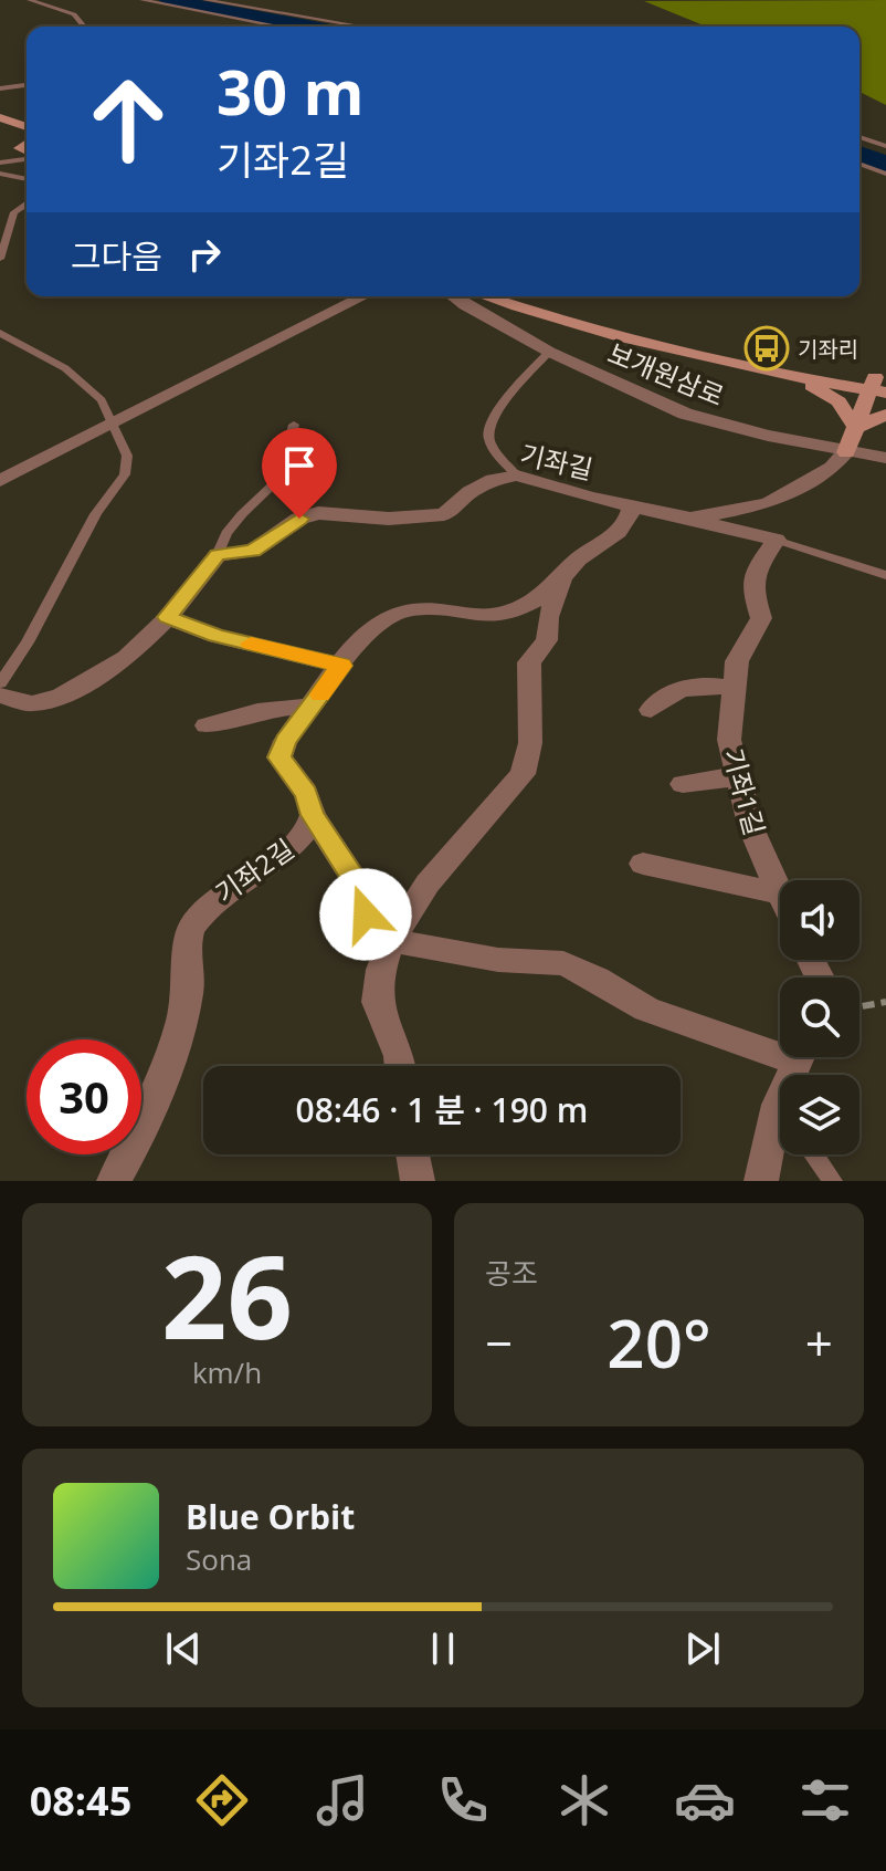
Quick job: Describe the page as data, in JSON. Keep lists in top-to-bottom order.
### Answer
{
  "streets": {
    "street": [
      "보개원삼로",
      "기좌길",
      "기좌1길",
      "기좌2길"
    ]
  },
  "crossings": [
    ["보개원삼로", "기좌길"],
    ["기좌길", "기좌2길"]
  ],
  "places": {
    "bus stop": ["기좌리"]
  },
  "page": {
    "turn": ["30 m", "기좌2길"],
    "then": "그다음",
    "limit": "30",
    "trip": "08:46 · 1 분 · 190 m",
    "tile": [
      ["26", "km/h"],
      "공조"
    ],
    "heat": ["−", "20°", "+"],
    "song": ["Blue Orbit", "Sona"],
    "tabs": "08:45"
  }
}
